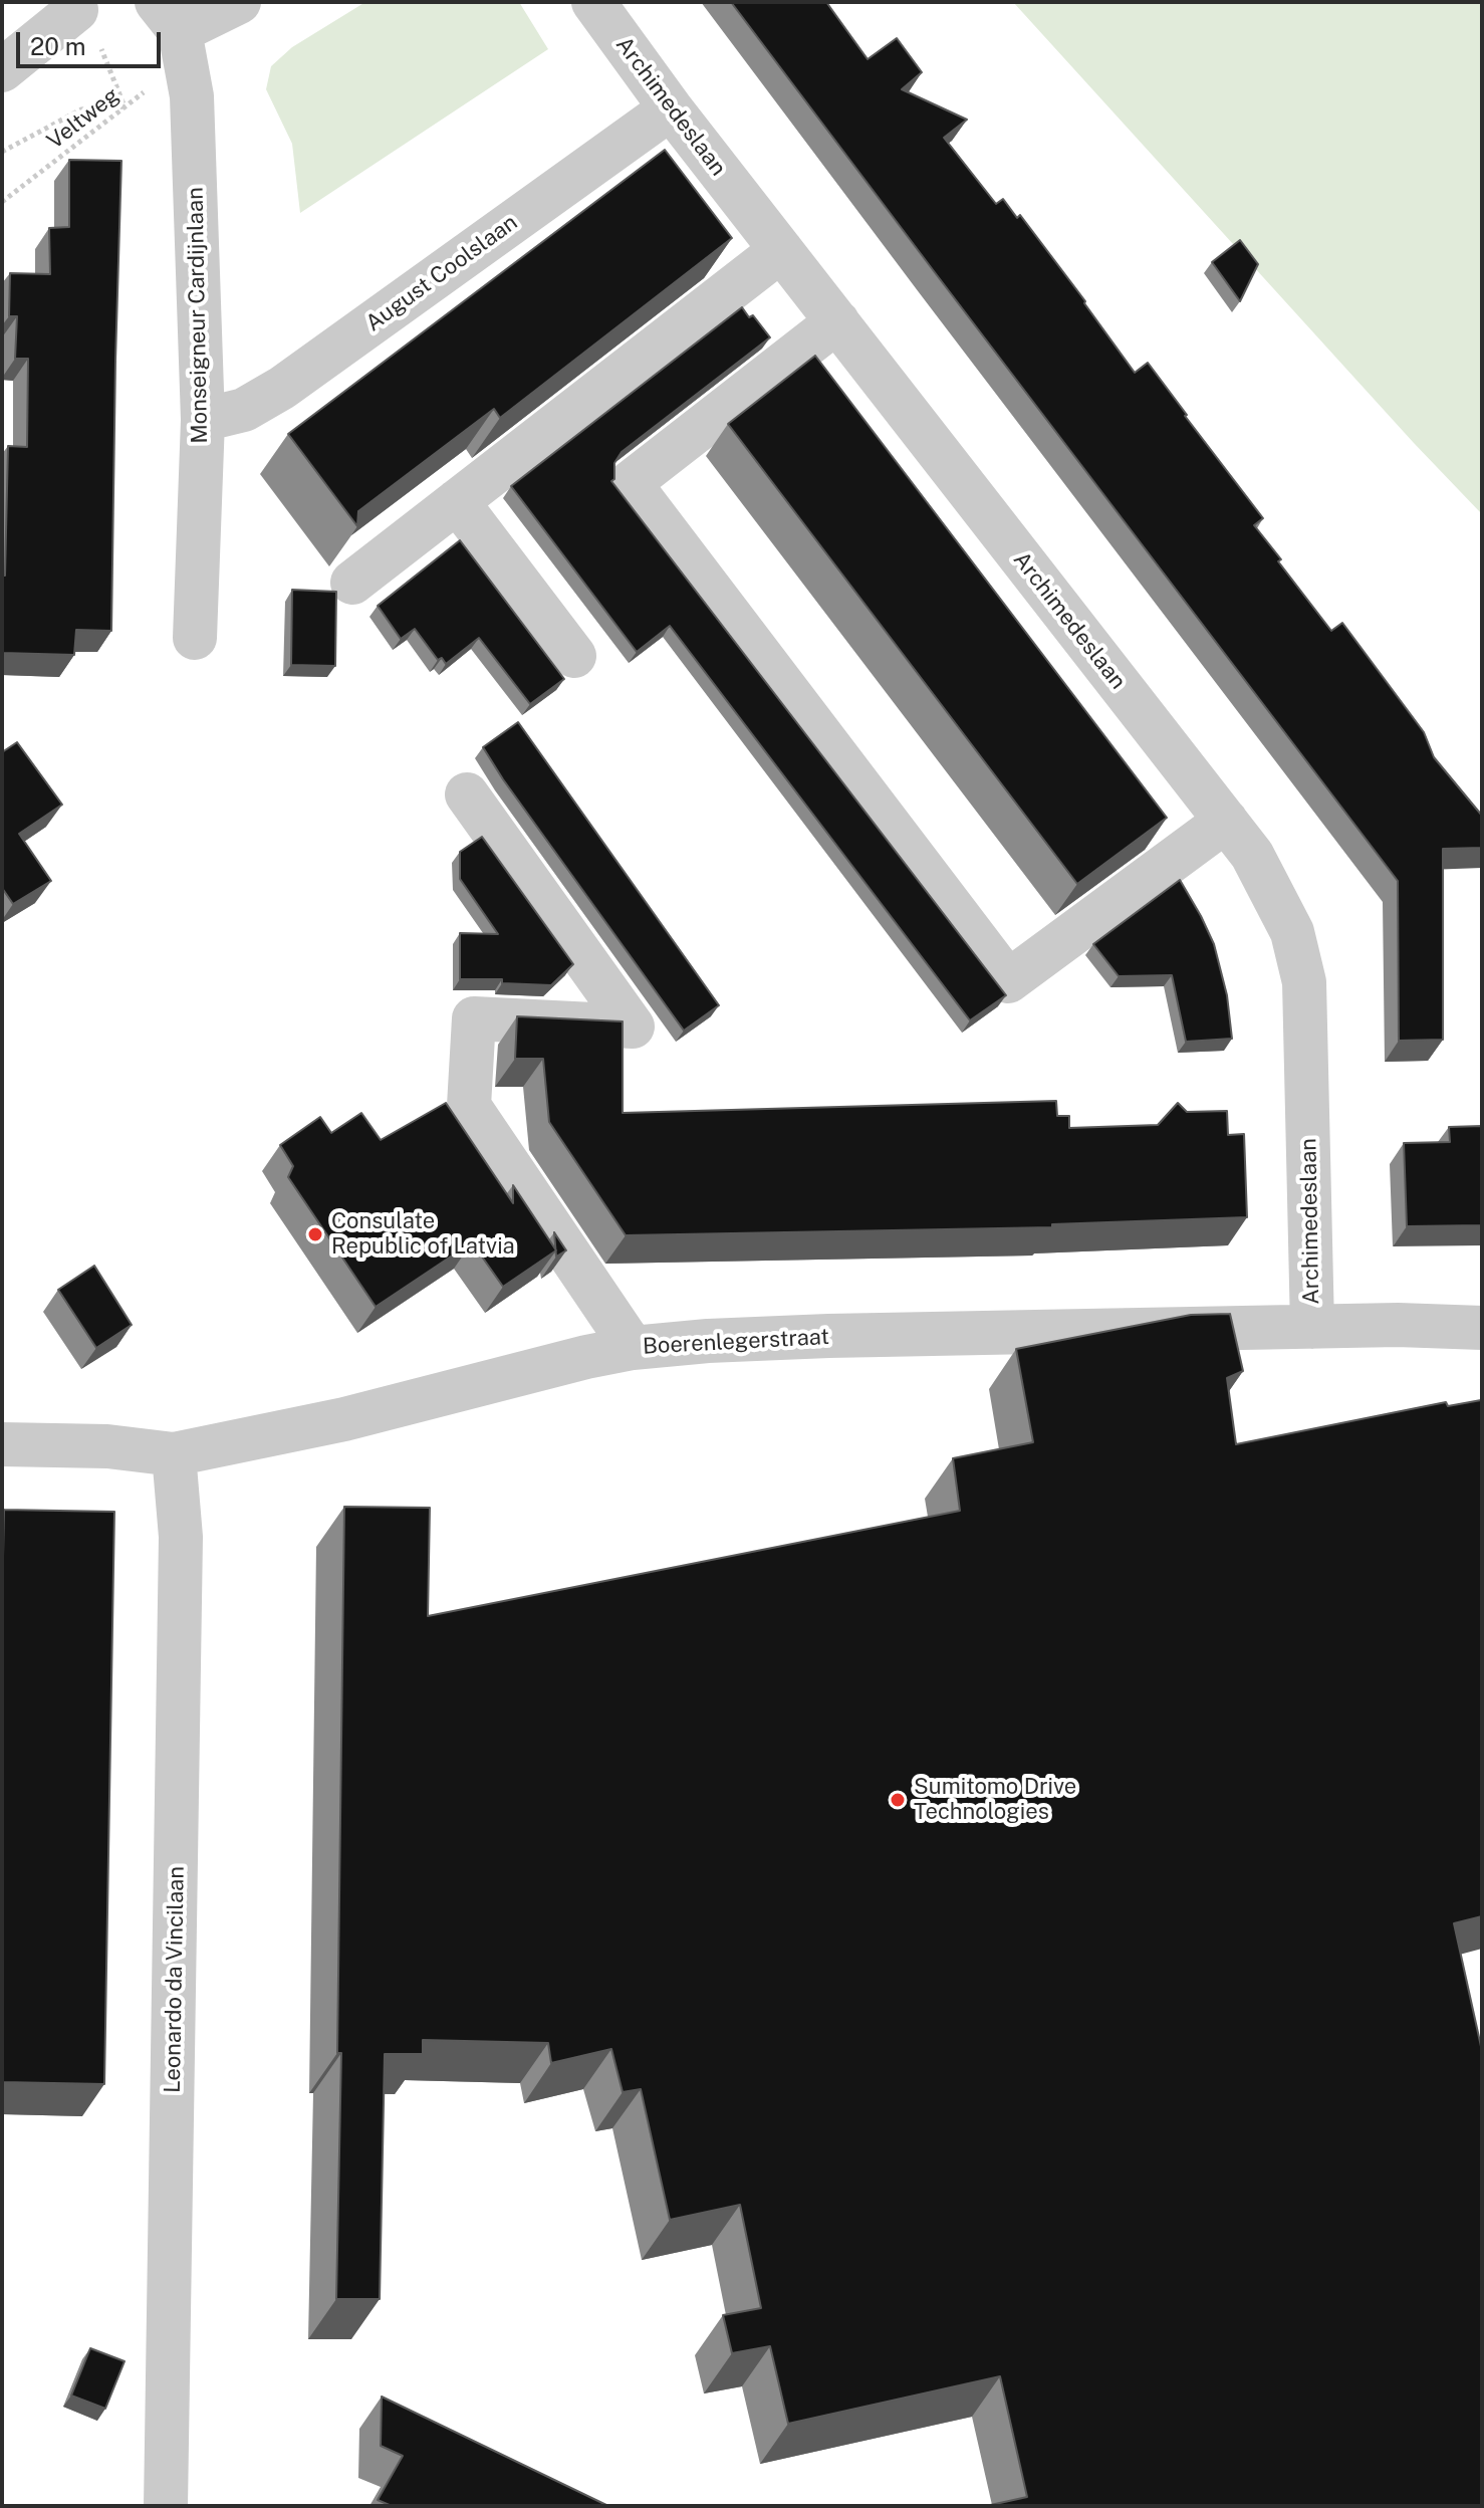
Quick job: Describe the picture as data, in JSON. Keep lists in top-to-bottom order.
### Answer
{
  "streets": {
    "street": [
      "Archimedeslaan",
      "August Coolslaan",
      "Monseigneur Cardijnlaan",
      "Boerenlegerstraat",
      "Leonardo da Vincilaan"
    ],
    "path": ["Veltweg"]
  },
  "crossings": [
    ["Archimedeslaan", "August Coolslaan"],
    ["Archimedeslaan", "Boerenlegerstraat"],
    ["Veltweg", "Monseigneur Cardijnlaan"],
    ["August Coolslaan", "Monseigneur Cardijnlaan"],
    ["Boerenlegerstraat", "Leonardo da Vincilaan"]
  ],
  "places": ["Consulate Republic of Latvia", "Sumitomo Drive Technologies"],
  "scale_bar": "20 m"
}
